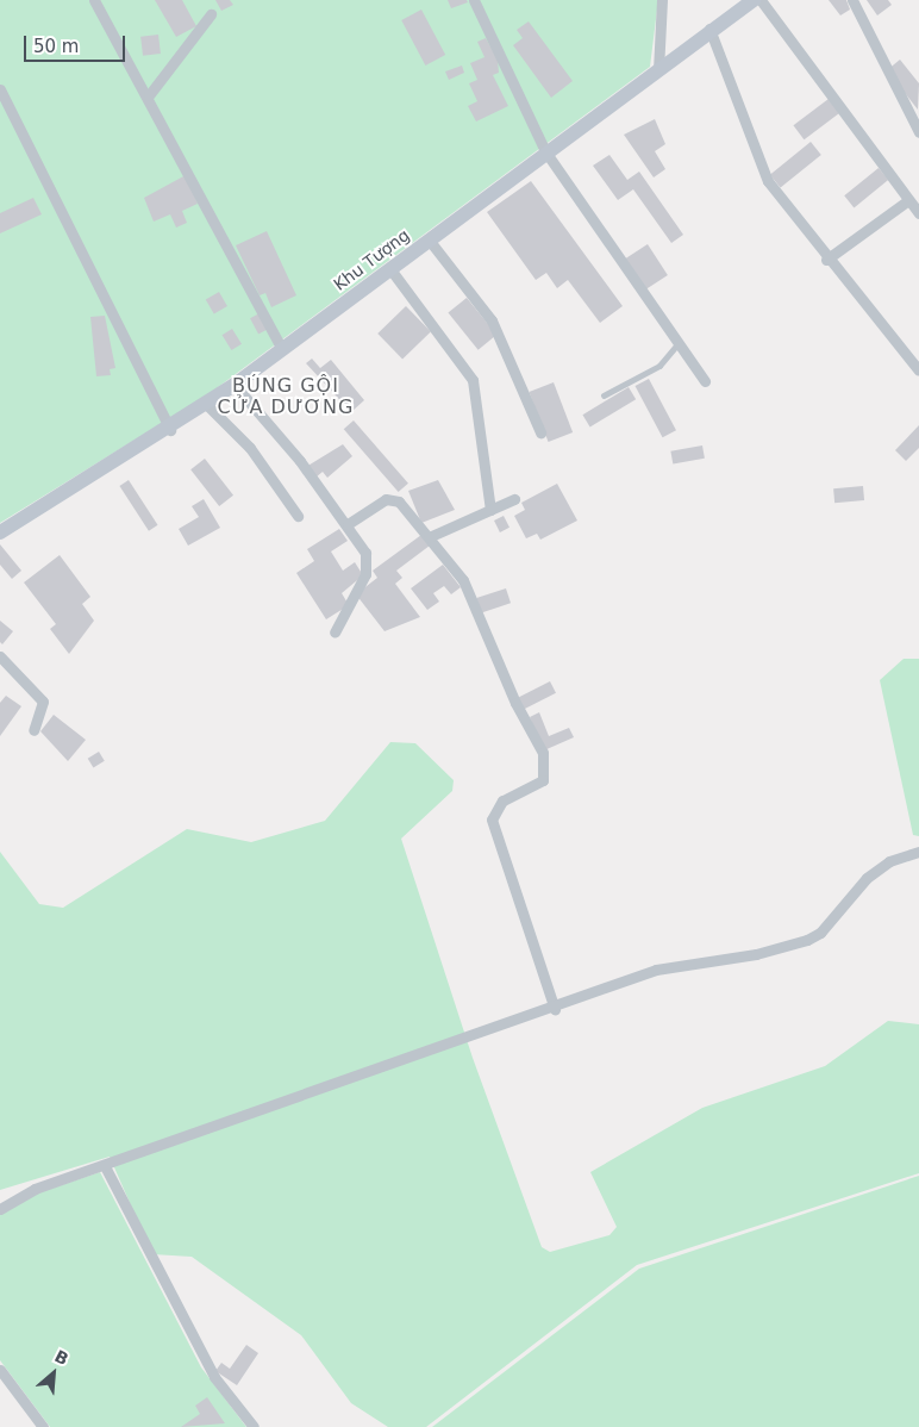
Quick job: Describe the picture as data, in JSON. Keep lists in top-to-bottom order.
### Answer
{
  "streets": {
    "street": ["Khu Tượng"]
  },
  "districts": ["BÚNG GỘI CỬA DƯƠNG"],
  "scale_bar": "50 m",
  "north": "top right"
}
